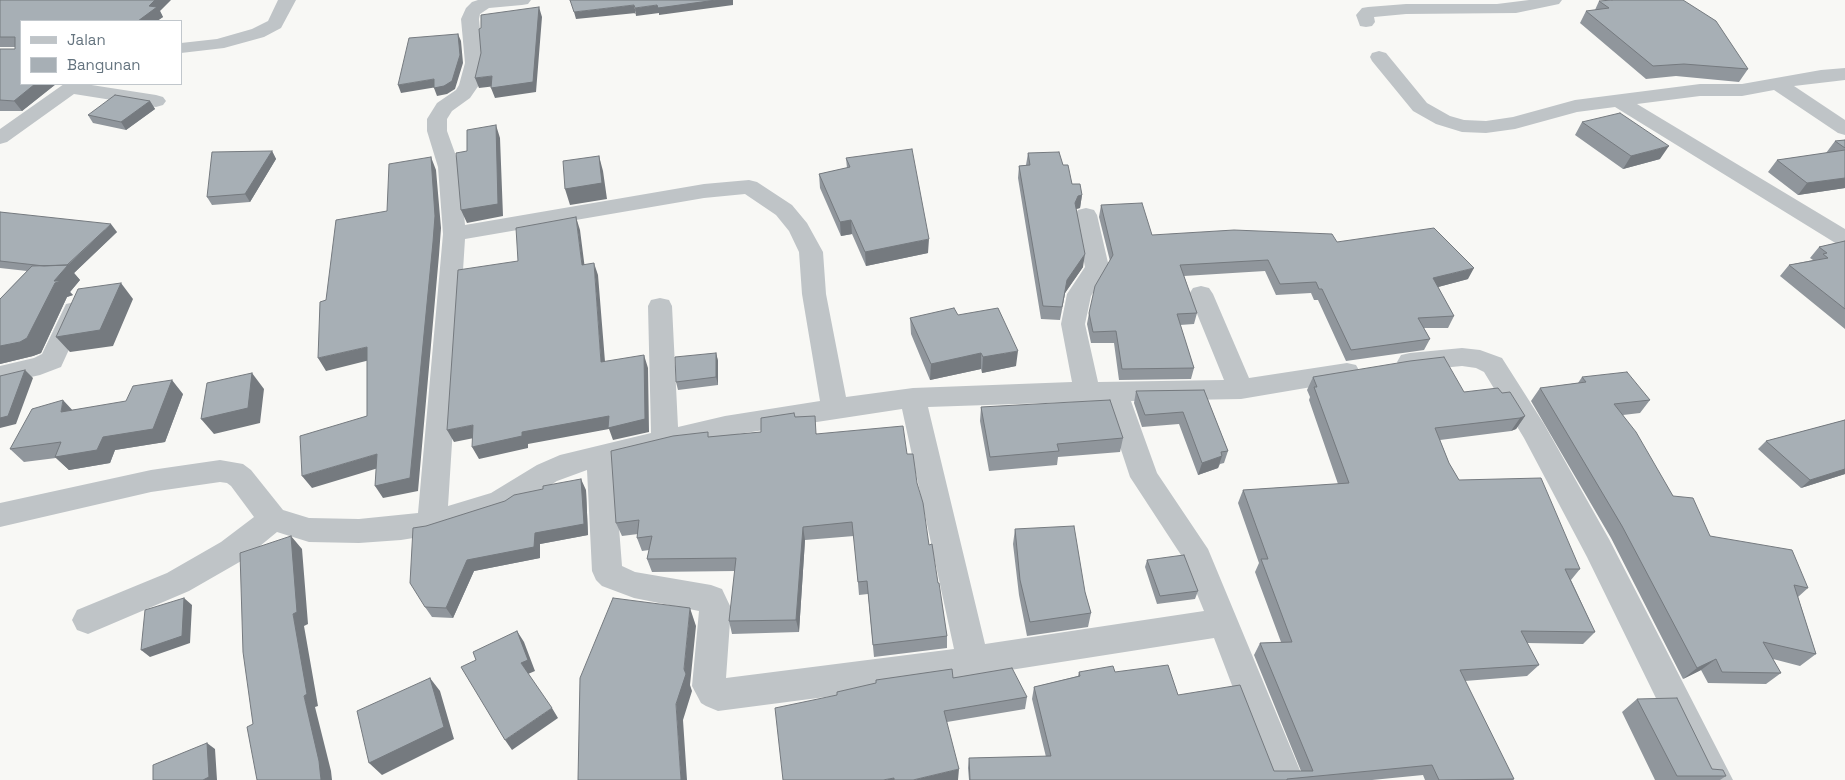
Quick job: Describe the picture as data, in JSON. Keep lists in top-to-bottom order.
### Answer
{
  "legend": ["Jalan", "Bangunan"]
}
